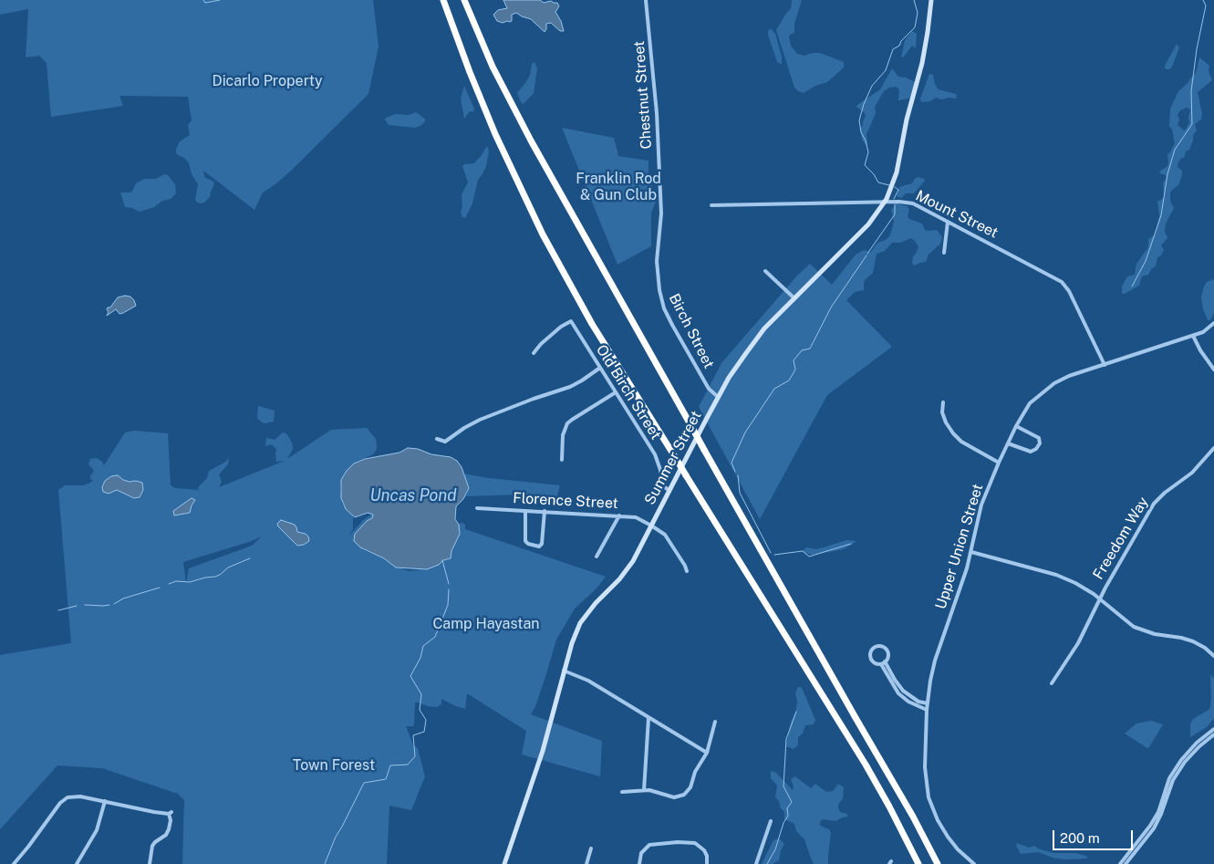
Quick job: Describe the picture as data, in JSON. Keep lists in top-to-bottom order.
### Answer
{
  "streets": {
    "main road": ["Summer Street"],
    "street": [
      "Chestnut Street",
      "Mount Street",
      "Birch Street",
      "Old Birch Street",
      "Florence Street",
      "Freedom Way",
      "Upper Union Street"
    ]
  },
  "crossings": [
    ["Chestnut Street", "Birch Street"],
    ["Mount Street", "Summer Street"],
    ["Mount Street", "Upper Union Street"],
    ["Birch Street", "Summer Street"],
    ["Old Birch Street", "Summer Street"],
    ["Summer Street", "Florence Street"]
  ],
  "water": ["Uncas Pond"],
  "parks": [
    "Dicarlo Property",
    "Franklin Rod & Gun Club",
    "Camp Hayastan",
    "Town Forest"
  ],
  "scale_bar": "200 m"
}
